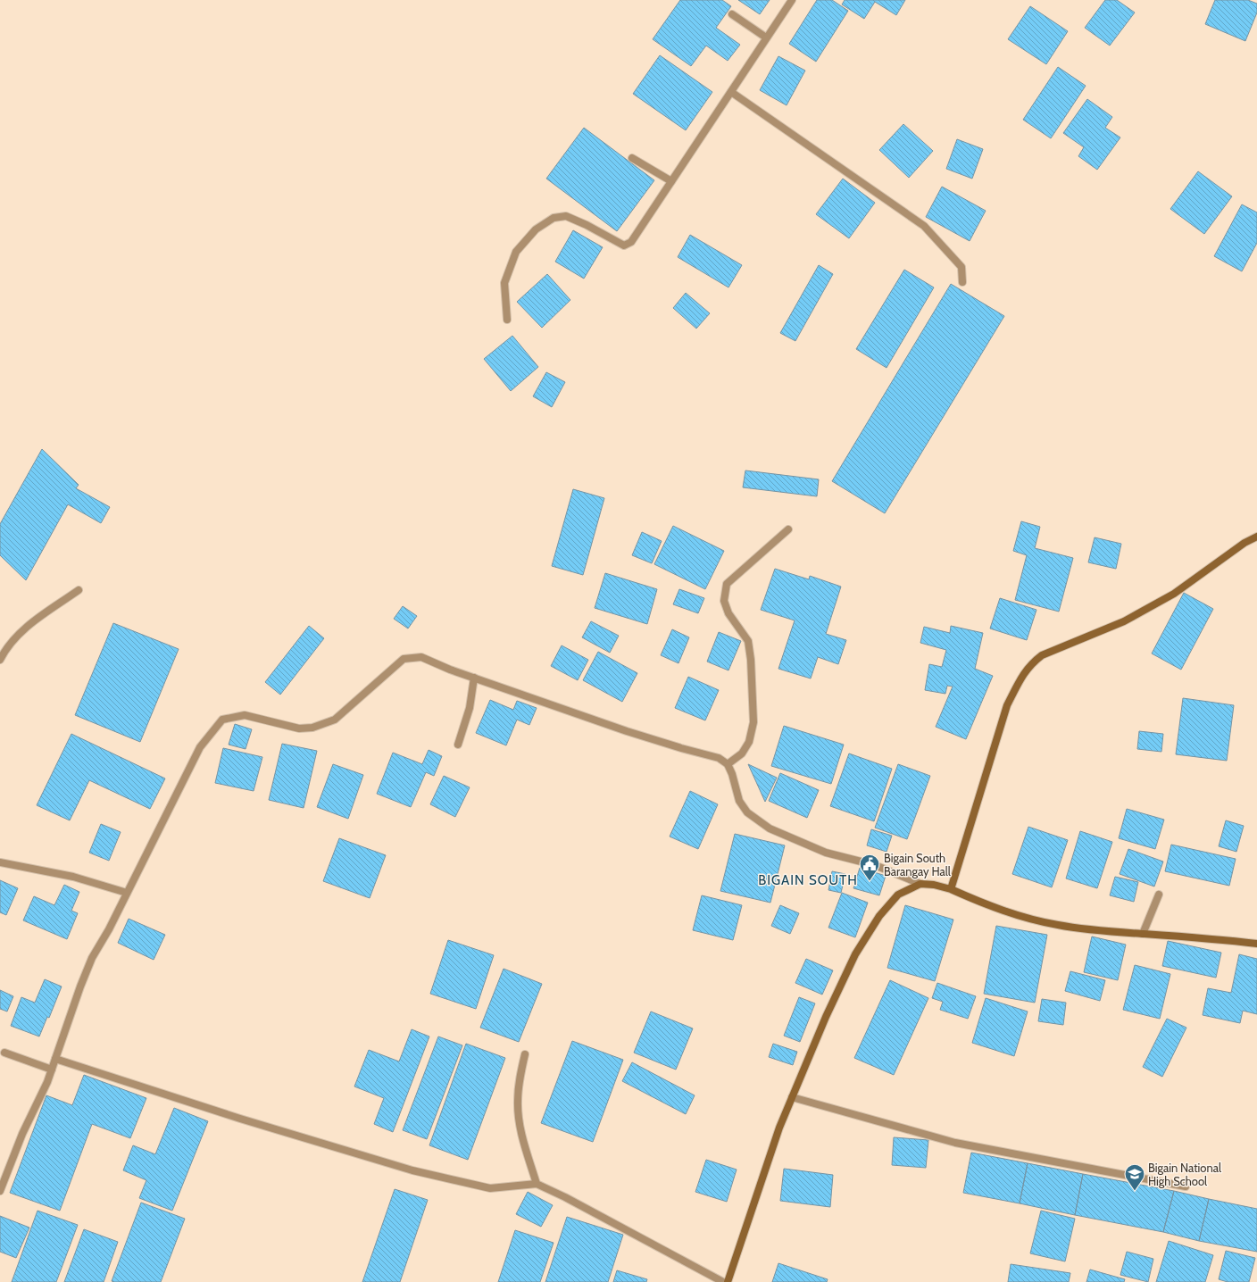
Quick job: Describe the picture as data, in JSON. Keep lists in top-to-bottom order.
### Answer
{
  "districts": ["BIGAIN SOUTH"],
  "places": {
    "public building": ["Bigain South Barangay Hall"],
    "school or university": ["Bigain National High School"]
  }
}
